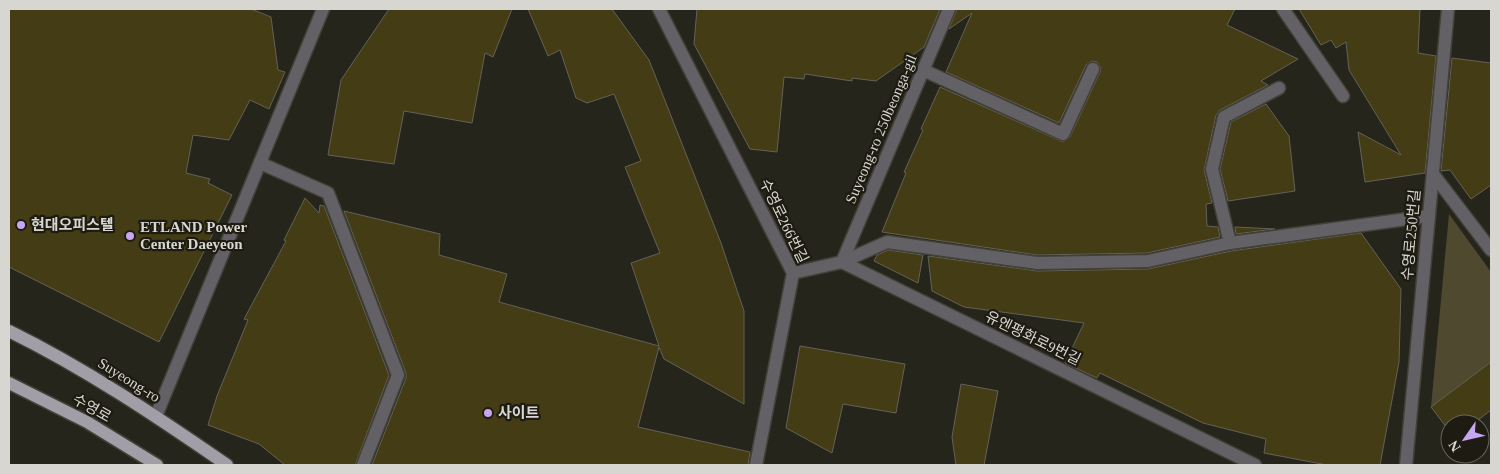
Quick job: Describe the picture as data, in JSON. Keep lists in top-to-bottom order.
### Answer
{
  "streets": {
    "main road": ["Suyeong-ro", "수영로"],
    "street": [
      "Suyeong-ro 250beonga-gil",
      "수영로266번길",
      "수영로250번길",
      "유엔평화로9번길"
    ]
  },
  "crossings": [
    ["Suyeong-ro 250beonga-gil", "유엔평화로9번길"]
  ],
  "places": ["현대오피스텔", "ETLAND Power Center Daeyeon", "사이트"],
  "north": "bottom left"
}
